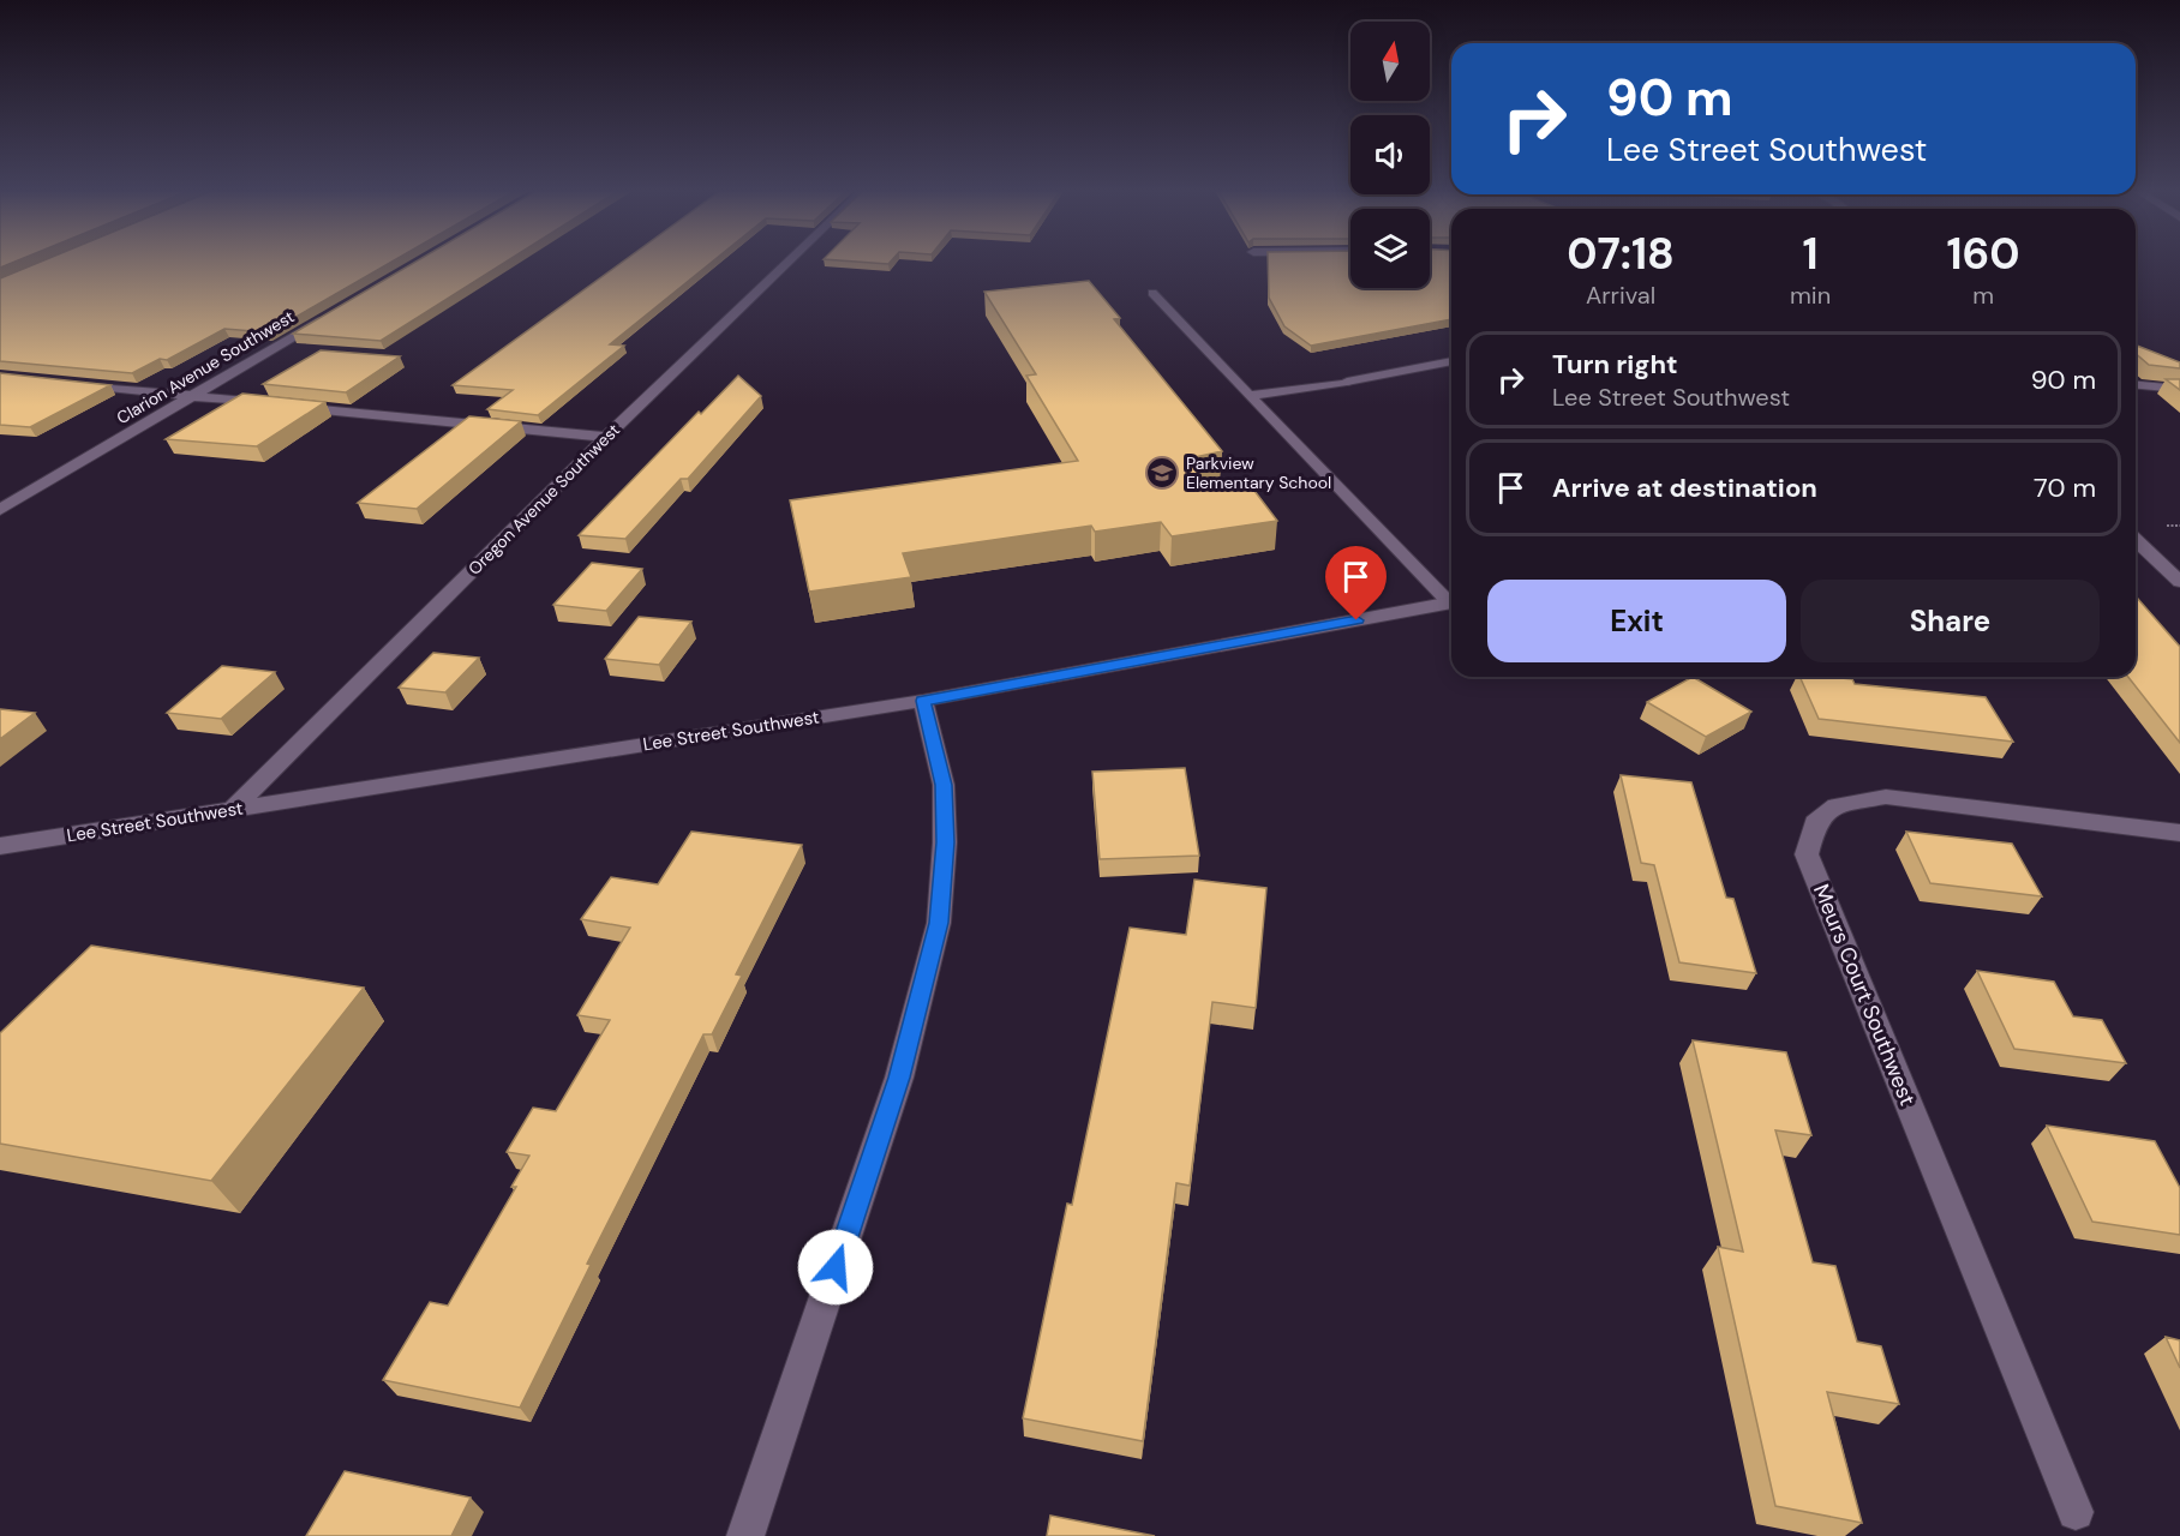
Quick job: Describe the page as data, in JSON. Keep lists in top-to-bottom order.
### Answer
{
  "streets": {
    "street": [
      "Clarion Avenue Southwest",
      "Oregon Avenue Southwest",
      "Lee Street Southwest",
      "Meurs Court Southwest"
    ]
  },
  "crossings": [
    ["Oregon Avenue Southwest", "Lee Street Southwest"]
  ],
  "places": {
    "school or university": ["Parkview Elementary School"]
  },
  "north": "top",
  "page": {
    "turn": ["90 m", "Lee Street Southwest"],
    "eta": [
      "07:18",
      "Arrival",
      "1",
      "min",
      "160",
      "m"
    ],
    "list": [
      {
        "name": "Turn right",
        "note": "Lee Street Southwest",
        "value": "90 m"
      },
      {
        "name": "Arrive at destination",
        "value": "70 m"
      }
    ],
    "buttons": ["Exit", "Share"]
  }
}
